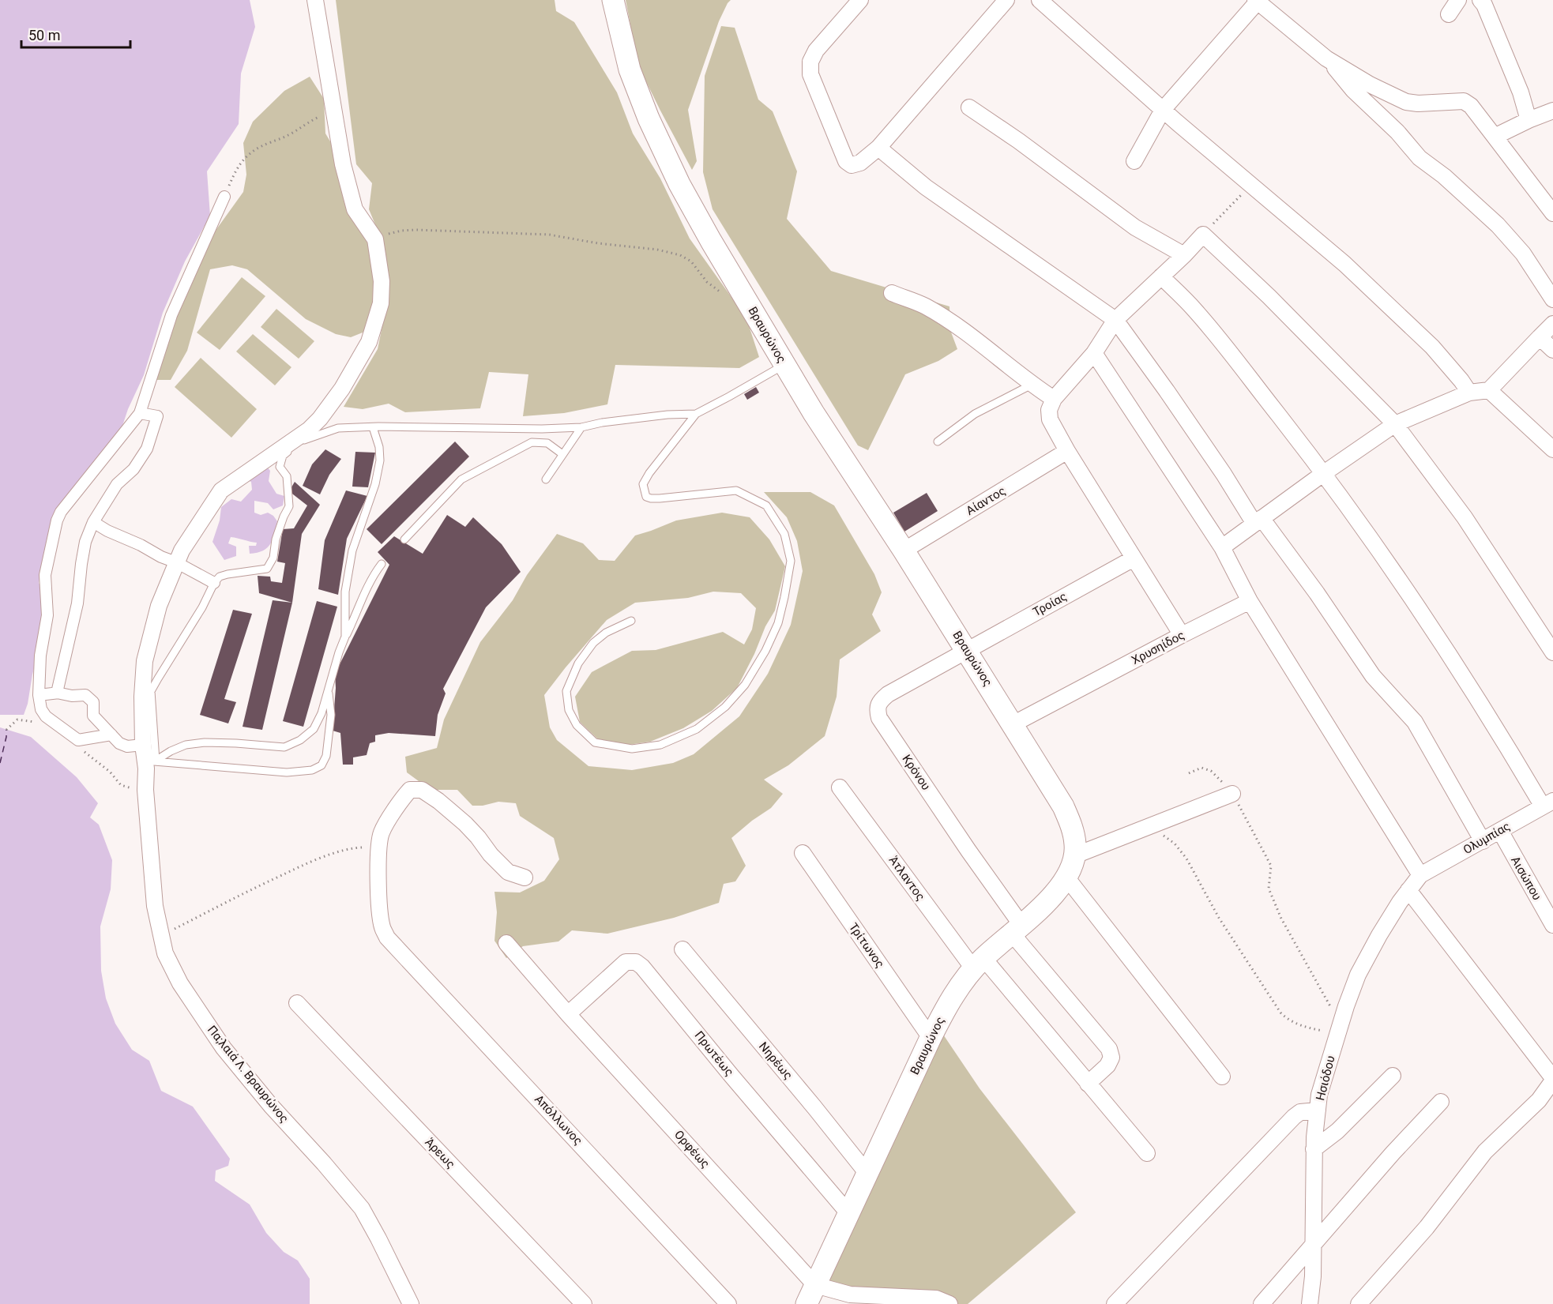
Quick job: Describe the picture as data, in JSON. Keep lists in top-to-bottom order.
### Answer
{
  "streets": {
    "main road": ["Βραυρώνος"],
    "street": [
      "Αίαντος",
      "Τροίας",
      "Χρυσηίδος",
      "Κρόνου",
      "Ολυμπίας",
      "Άτλαντος",
      "Αισώπου",
      "Τρίτωνος",
      "Πρωτέως",
      "Νηρέως",
      "Πα;λαιά Λ. Βραυρώνος",
      "Ησιόδου",
      "Απόλλωνος",
      "Ορφέως",
      "Άρεως"
    ]
  },
  "crossings": [
    ["Βραυρώνος", "Αίαντος"],
    ["Βραυρώνος", "Τροίας"],
    ["Βραυρώνος", "Χρυσηίδος"],
    ["Βραυρώνος", "Κρόνου"],
    ["Βραυρώνος", "Άτλαντος"],
    ["Βραυρώνος", "Τρίτωνος"],
    ["Βραυρώνος", "Πρωτέως"],
    ["Βραυρώνος", "Νηρέως"],
    ["Βραυρώνος", "Ορφέως"],
    ["Τροίας", "Κρόνου"],
    ["Ολυμπίας", "Αισώπου"],
    ["Ολυμπίας", "Ησιόδου"],
    ["Πρωτέως", "Ορφέως"]
  ],
  "scale_bar": "50 m"
}
